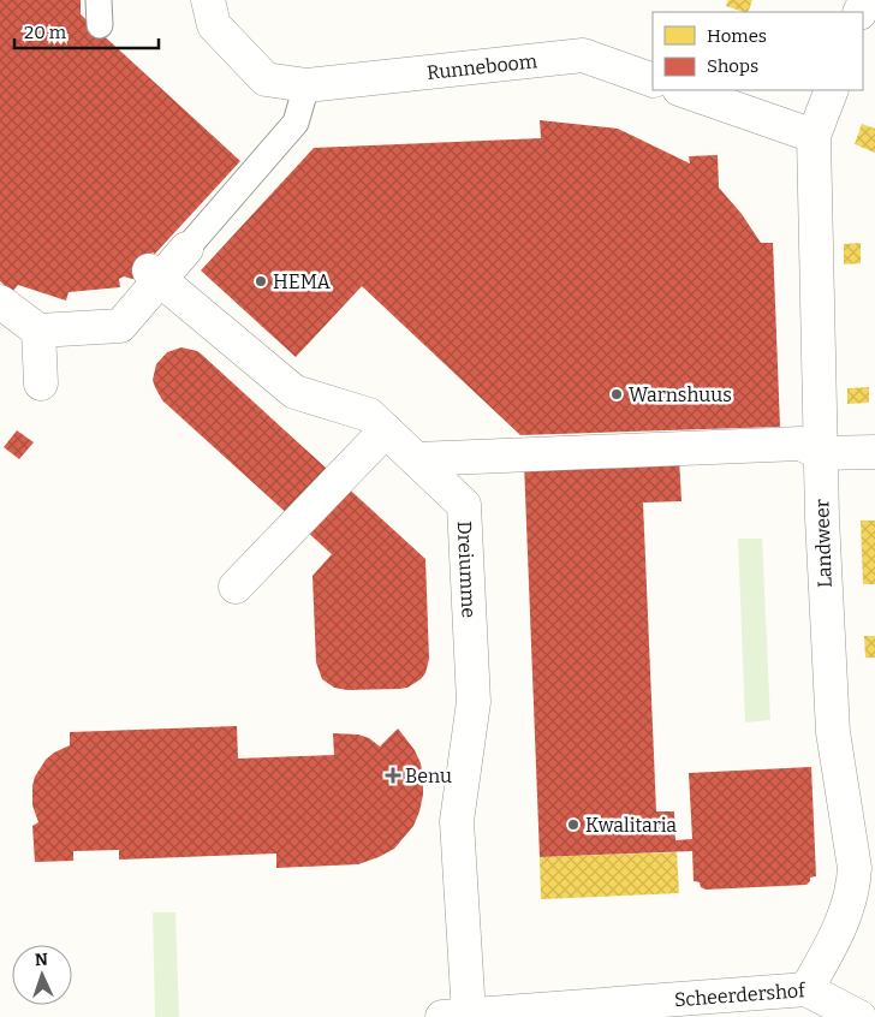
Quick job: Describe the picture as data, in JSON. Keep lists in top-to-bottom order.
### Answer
{
  "streets": {
    "street": [
      "Runneboom",
      "Landweer",
      "Dreiumme",
      "Scheerdershof"
    ]
  },
  "crossings": [
    ["Landweer", "Scheerdershof"],
    ["Dreiumme", "Scheerdershof"]
  ],
  "places": {
    "other": ["HEMA", "Warnshuus", "Kwalitaria"],
    "health": ["Benu"]
  },
  "legend": ["Homes", "Shops"],
  "scale_bar": "20 m",
  "north": "top"
}
